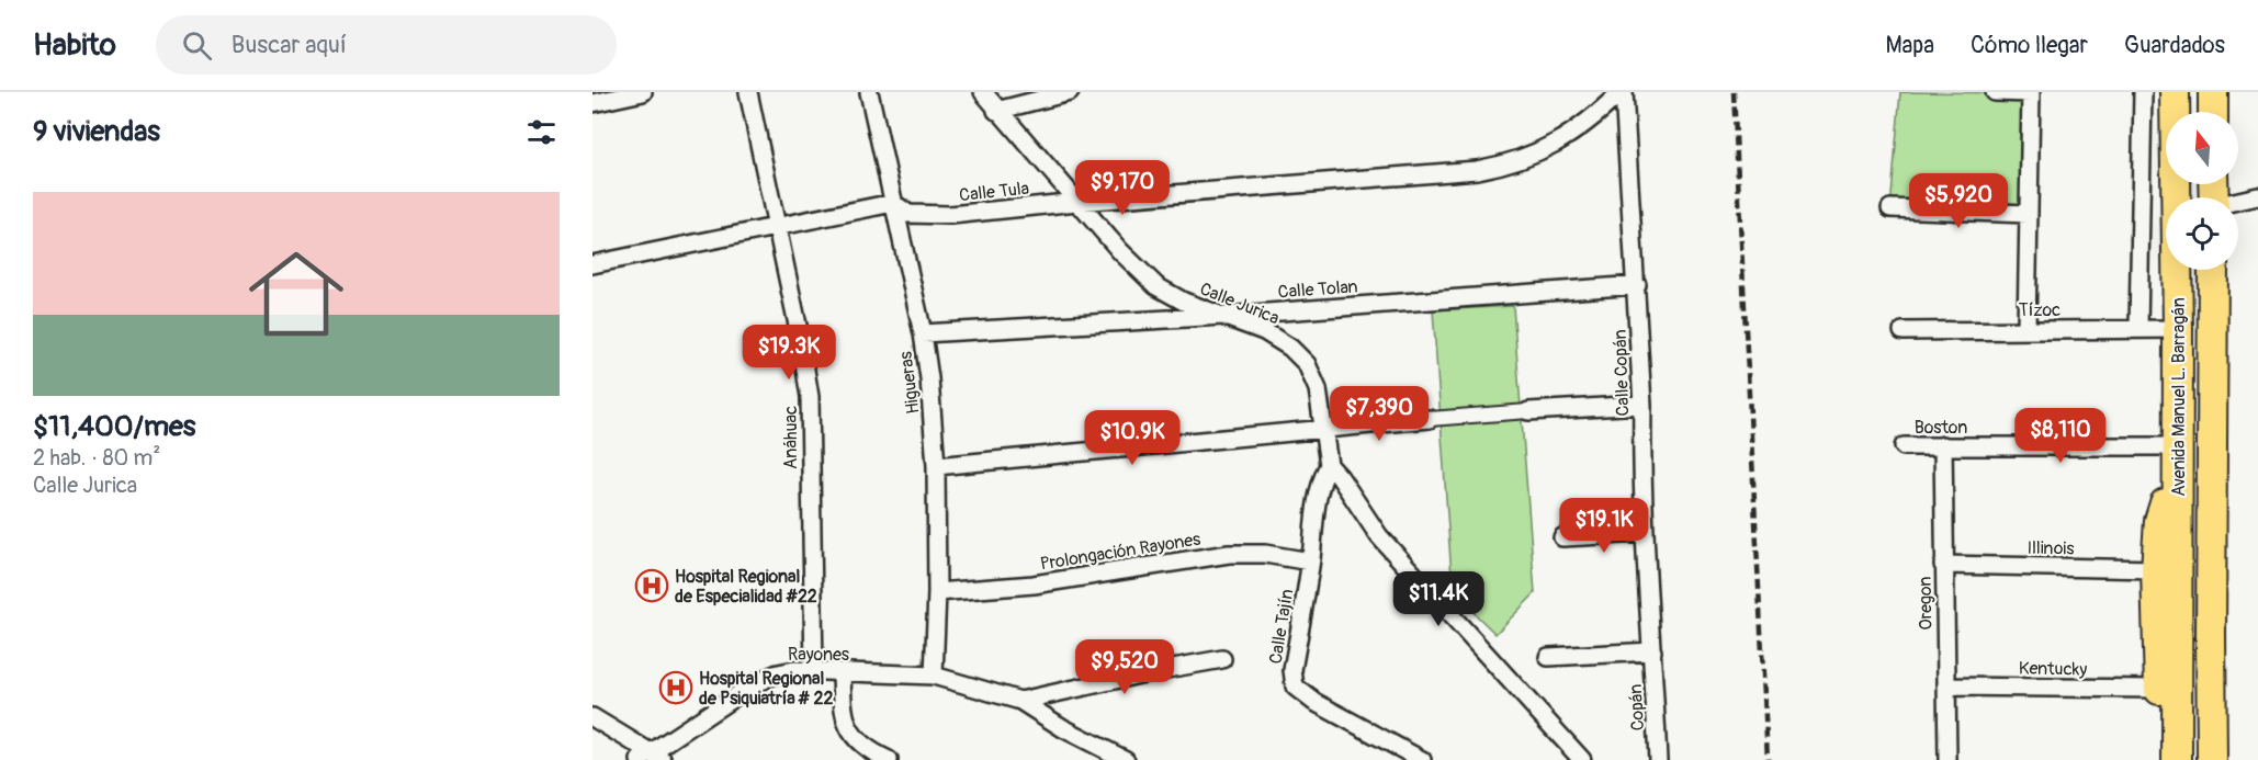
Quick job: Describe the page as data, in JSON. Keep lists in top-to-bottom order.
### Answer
{
  "streets": {
    "highway": ["Avenida Manuel L. Barragán"],
    "street": [
      "Calle Tula",
      "Calle Tolan",
      "Calle Jurica",
      "Tízoc",
      "Calle Copán",
      "Higueras",
      "Boston",
      "Anáhuac",
      "Illinois",
      "Prolongación Rayones",
      "Oregon",
      "Calle Tajín",
      "Rayones",
      "Kentucky",
      "Copán"
    ]
  },
  "crossings": [
    ["Calle Tula", "Calle Jurica"],
    ["Calle Tula", "Calle Copán"],
    ["Calle Tula", "Higueras"],
    ["Calle Tolan", "Calle Jurica"],
    ["Calle Tolan", "Calle Copán"],
    ["Calle Tolan", "Higueras"],
    ["Calle Jurica", "Calle Tajín"],
    ["Tízoc", "Avenida Manuel L. Barragán"],
    ["Calle Copán", "Copán"],
    ["Higueras", "Prolongación Rayones"],
    ["Higueras", "Rayones"],
    ["Avenida Manuel L. Barragán", "Boston"],
    ["Boston", "Oregon"],
    ["Anáhuac", "Rayones"],
    ["Illinois", "Oregon"],
    ["Prolongación Rayones", "Calle Tajín"],
    ["Oregon", "Kentucky"]
  ],
  "places": {
    "hospital": ["Hospital Regional de Especialidad #22", "Hospital Regional de Psiquiatría # 22"]
  },
  "north": "top",
  "page": {
    "header": "Habito",
    "search": "Buscar aquí",
    "nav": ["Mapa", "Cómo llegar", "Guardados"],
    "heading": "9 viviendas",
    "price": [
      "$9,170",
      "$5,920",
      "$19.3K",
      "$7,390",
      "$8,110",
      "$10.9K",
      "$19.1K",
      "$11.4K",
      "$9,520"
    ],
    "list": [
      {
        "name": "$11,400/mes",
        "note": "2 hab. · 80 m² · Calle Jurica"
      }
    ]
  }
}
